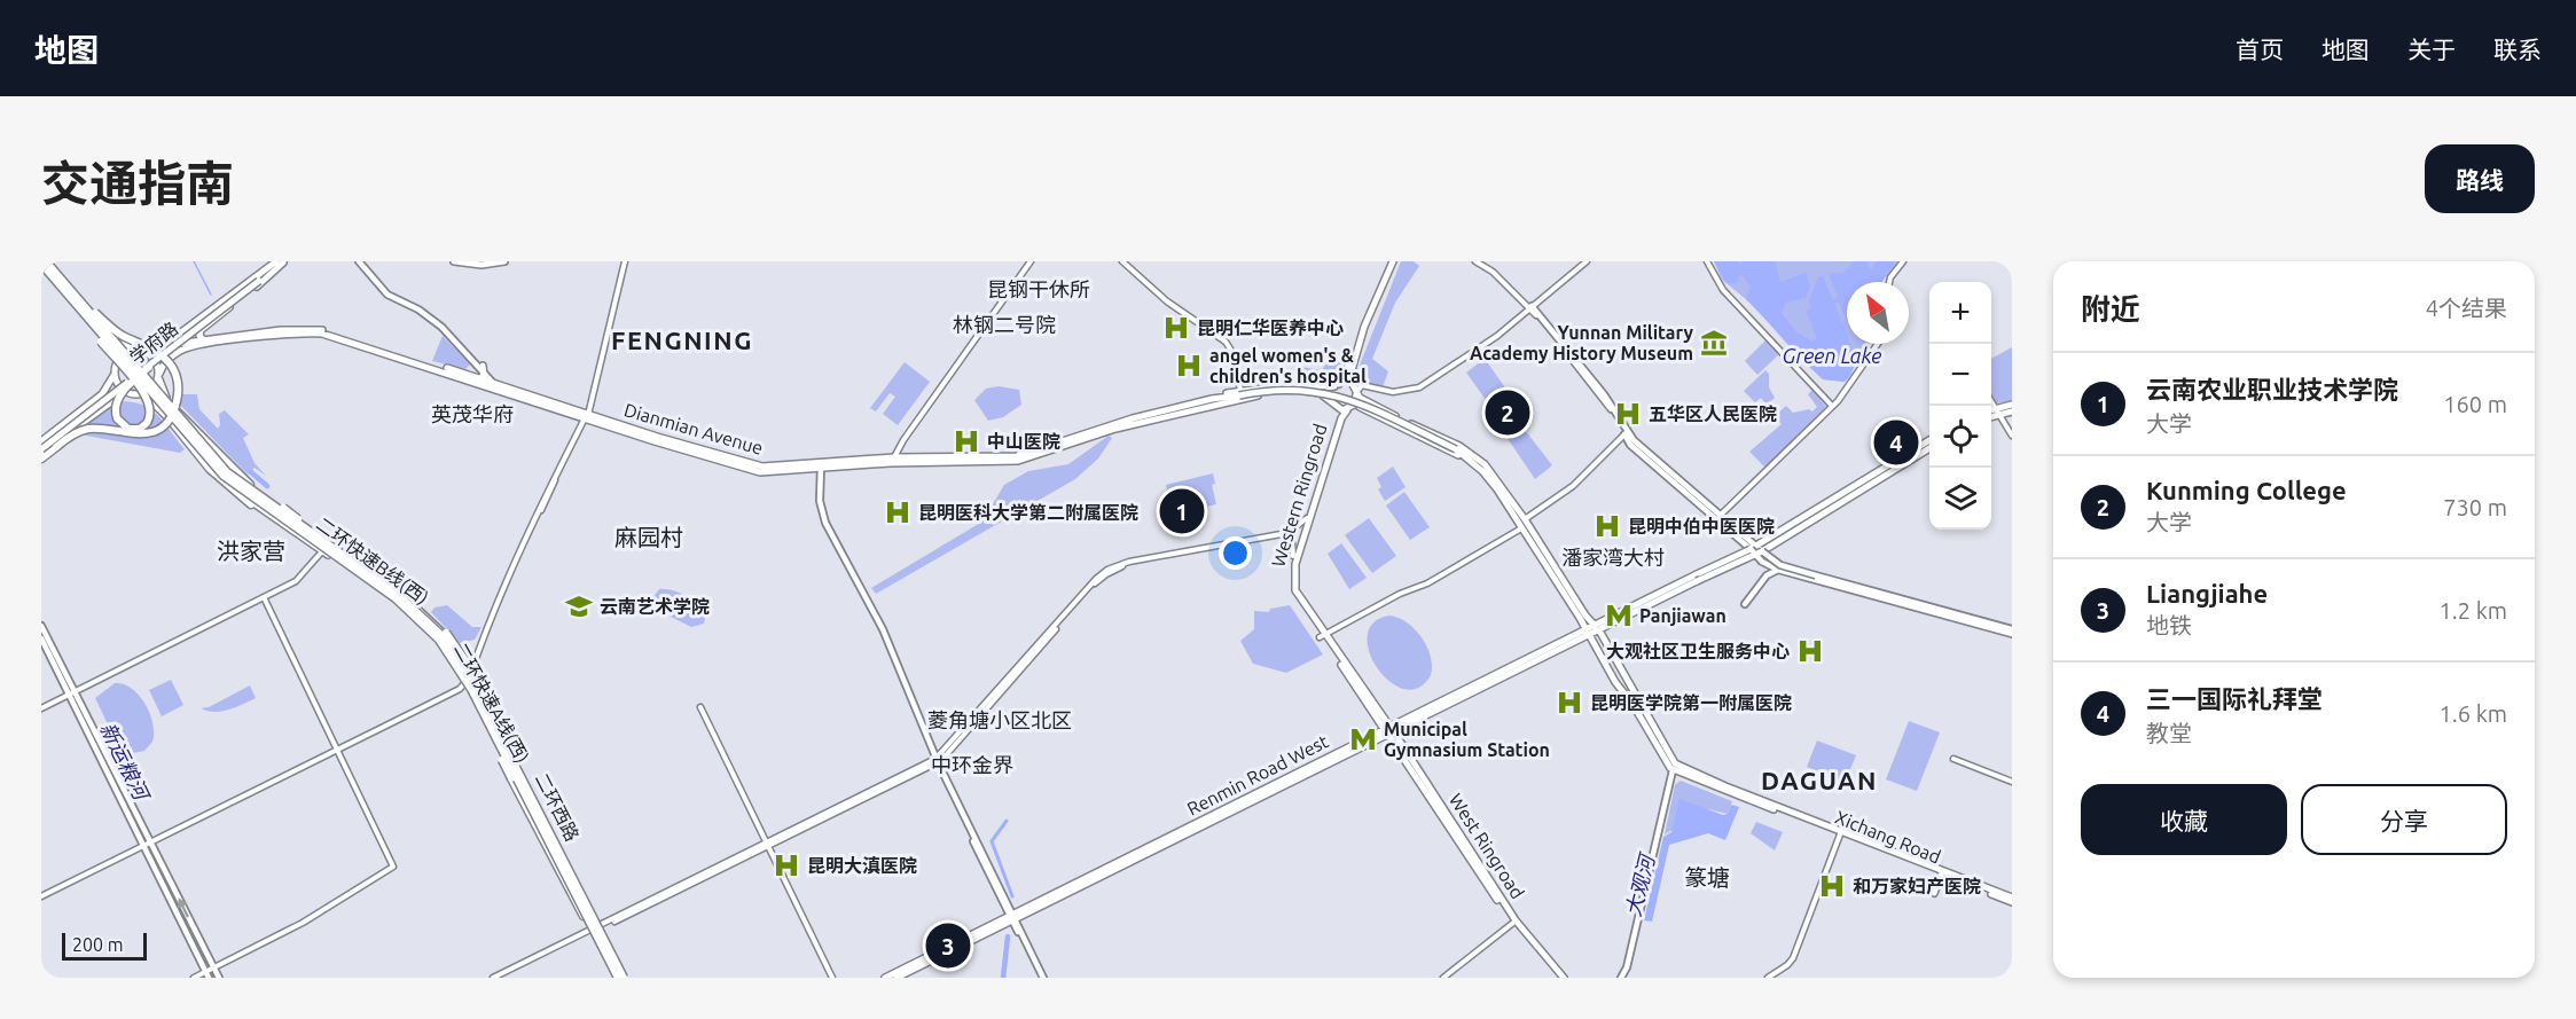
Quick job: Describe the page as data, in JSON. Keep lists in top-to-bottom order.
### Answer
{
  "streets": {
    "highway": ["二环快速B线(西)", "二环快速A线(西)"],
    "main road": [
      "学府路",
      "Dianmian Avenue",
      "Western Ringroad",
      "Renmin Road West",
      "二环西路",
      "Xichang Road",
      "West Ringroad"
    ]
  },
  "crossings": [
    ["学府路", "Dianmian Avenue"],
    ["学府路", "二环西路"],
    ["Dianmian Avenue", "Western Ringroad"],
    ["Dianmian Avenue", "二环西路"],
    ["Dianmian Avenue", "Xichang Road"],
    ["Western Ringroad", "Renmin Road West"],
    ["Western Ringroad", "Xichang Road"],
    ["Western Ringroad", "West Ringroad"],
    ["二环快速B线(西)", "二环快速A线(西)"],
    ["二环快速A线(西)", "二环西路"],
    ["Renmin Road West", "Xichang Road"],
    ["Renmin Road West", "West Ringroad"]
  ],
  "districts": [
    "昆钢干休所",
    "林钢二号院",
    "FENGNING",
    "英茂华府",
    "麻园村",
    "洪家营",
    "潘家湾大村",
    "菱角塘小区北区",
    "中环金界",
    "DAGUAN",
    "篆塘"
  ],
  "water": ["Green Lake", "新运粮河", "大观河"],
  "places": {
    "hospital": [
      "昆明仁华医养中心",
      "angel women's & children's hospital",
      "五华区人民医院",
      "中山医院",
      "昆明医科大学第二附属医院",
      "昆明中伯中医医院",
      "大观社区卫生服务中心",
      "昆明医学院第一附属医院",
      "昆明大滇医院",
      "和万家妇产医院"
    ],
    "museum": ["Yunnan Military Academy History Museum"],
    "school or university": ["云南艺术学院"],
    "metro station": ["Panjiawan", "Municipal Gymnasium Station"]
  },
  "scale_bar": "200 m",
  "north": "top left",
  "page": {
    "header": "地图",
    "nav": [
      "首页",
      "地图",
      "关于",
      "联系"
    ],
    "title": "交通指南",
    "buttons": [
      "路线",
      ["收藏", "分享"]
    ],
    "heading": ["附近", "4个结果"],
    "map_buttons": ["+", "−"],
    "list": [
      {
        "mark": "1",
        "name": "云南农业职业技术学院",
        "note": "大学",
        "value": "160 m"
      },
      {
        "mark": "2",
        "name": "Kunming College",
        "note": "大学",
        "value": "730 m"
      },
      {
        "mark": "3",
        "name": "Liangjiahe",
        "note": "地铁",
        "value": "1.2 km"
      },
      {
        "mark": "4",
        "name": "三一国际礼拜堂",
        "note": "教堂",
        "value": "1.6 km"
      }
    ],
    "pins": [
      "2",
      "4",
      "1",
      "3"
    ],
    "scale": "200 m"
  }
}
